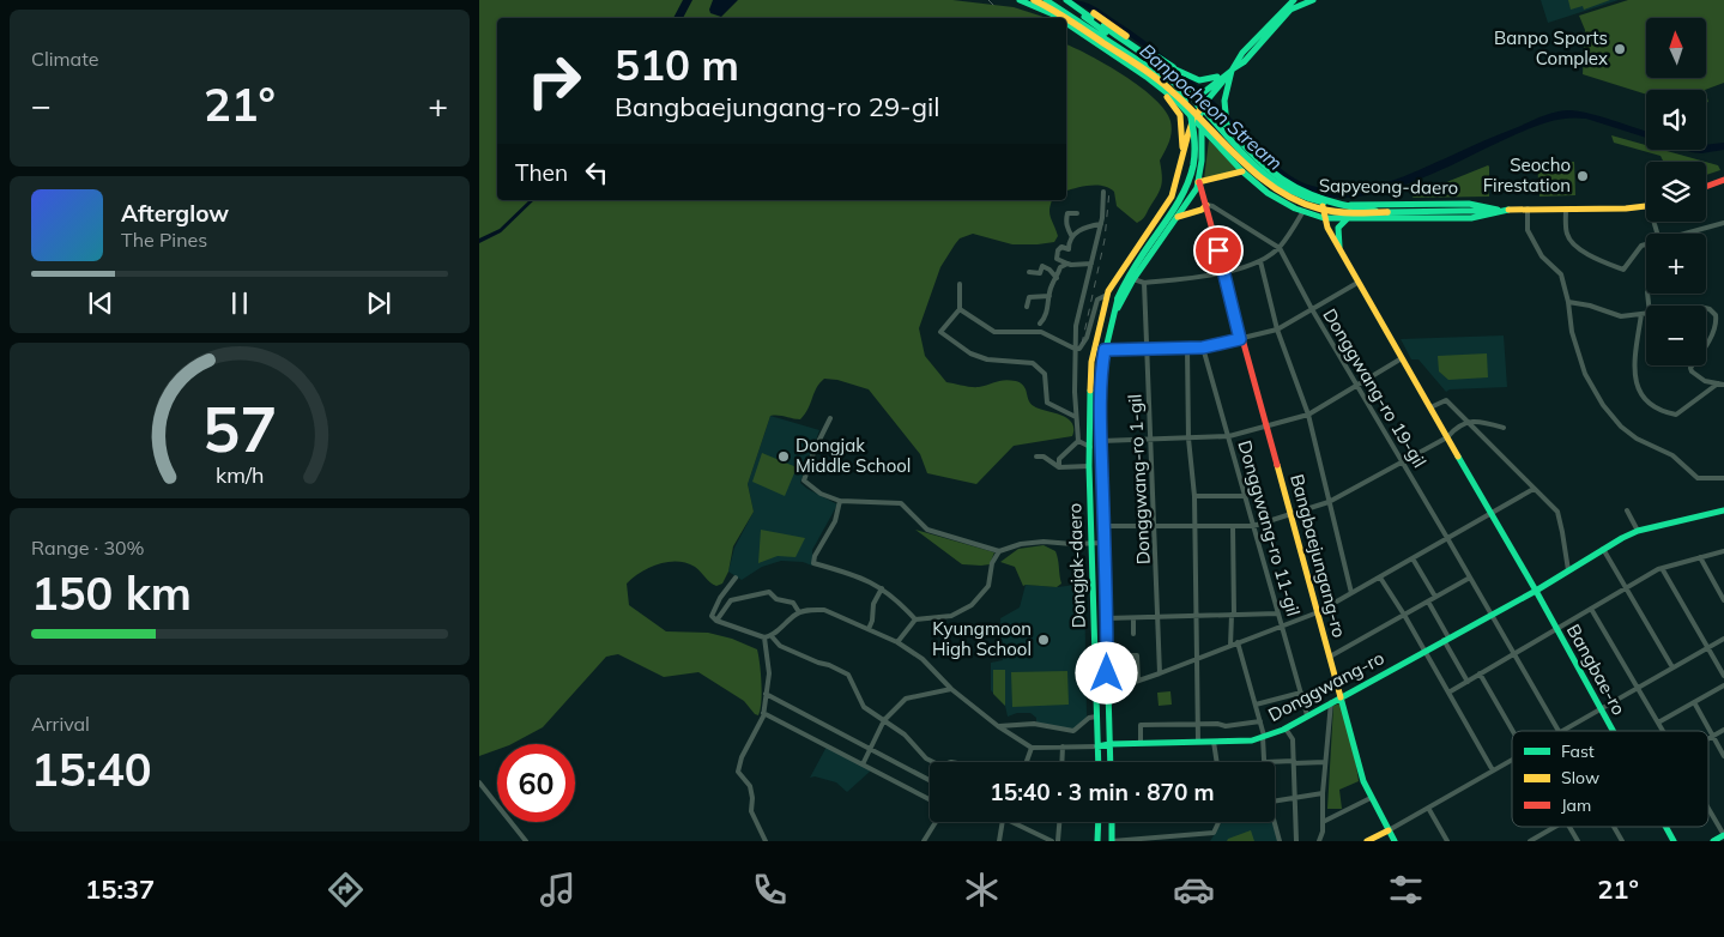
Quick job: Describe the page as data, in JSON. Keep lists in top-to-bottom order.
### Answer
{
  "streets": {
    "main road": [
      "Sapyeong-daero",
      "Bangbaejungang-ro",
      "Dongjak-daero",
      "Bangbae-ro",
      "Donggwang-ro"
    ],
    "street": ["Donggwang-ro 19-gil", "Donggwang-ro 1-gil", "Donggwang-ro 11-gil"]
  },
  "crossings": [
    ["Sapyeong-daero", "Donggwang-ro 19-gil"],
    ["Sapyeong-daero", "Bangbaejungang-ro"],
    ["Sapyeong-daero", "Dongjak-daero"],
    ["Sapyeong-daero", "Bangbae-ro"],
    ["Donggwang-ro 19-gil", "Donggwang-ro"],
    ["Donggwang-ro 11-gil", "Donggwang-ro"],
    ["Bangbaejungang-ro", "Dongjak-daero"],
    ["Bangbaejungang-ro", "Donggwang-ro"],
    ["Dongjak-daero", "Donggwang-ro"],
    ["Bangbae-ro", "Donggwang-ro"]
  ],
  "water": ["Banpocheon Stream"],
  "places": [
    "Banpo Sports Complex",
    "Seocho Firestation",
    "Dongjak Middle School",
    "Kyungmoon High School"
  ],
  "legend": ["Fast", "Slow", "Jam"],
  "north": "top",
  "page": {
    "tile": [
      "Climate",
      ["Range · 30%", "150 km"],
      ["Arrival", "15:40"]
    ],
    "map_buttons": ["+", "−"],
    "turn": ["510 m", "Bangbaejungang-ro 29-gil"],
    "heat": ["−", "21°", "+"],
    "then": "Then",
    "song": ["Afterglow", "The Pines"],
    "limit": "60",
    "trip": "15:40 · 3 min · 870 m",
    "tabs": ["15:37", "21°"],
    "gauge": ["57", "km/h"]
  }
}
